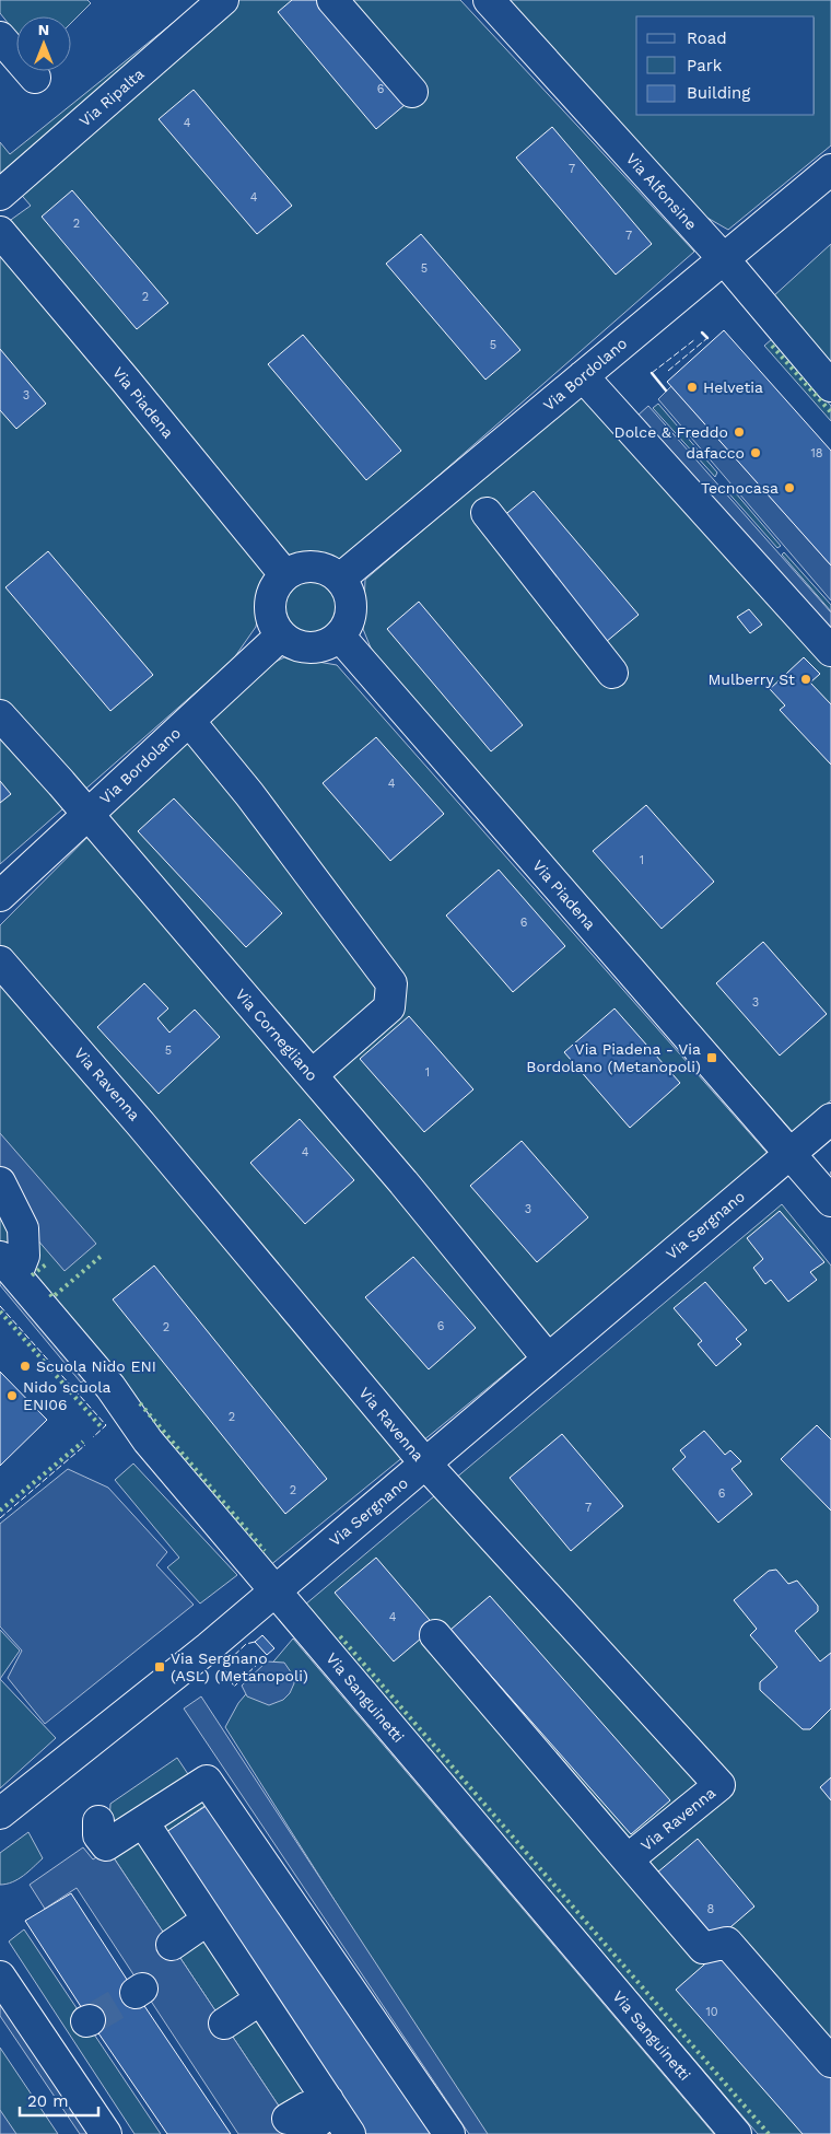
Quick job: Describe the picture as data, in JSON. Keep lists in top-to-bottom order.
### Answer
{
  "streets": {
    "street": [
      "Via Ripalta",
      "Via Alfonsine",
      "Via Bordolano",
      "Via Piadena",
      "Via Cornegliano",
      "Via Ravenna",
      "Via Sergnano",
      "Via Sanguinetti"
    ]
  },
  "crossings": [
    ["Via Alfonsine", "Via Bordolano"],
    ["Via Bordolano", "Via Piadena"],
    ["Via Bordolano", "Via Cornegliano"],
    ["Via Piadena", "Via Sergnano"],
    ["Via Cornegliano", "Via Sergnano"],
    ["Via Ravenna", "Via Sergnano"],
    ["Via Sergnano", "Via Sanguinetti"]
  ],
  "places": {
    "other": [
      "Helvetia",
      "Dolce & Freddo",
      "dafacco",
      "Tecnocasa",
      "Mulberry St",
      "Scuola Nido ENI",
      "Nido scuola ENI06"
    ],
    "transit": ["Via Piadena - Via Bordolano (Metanopoli)", "Via Sergnano (ASL) (Metanopoli)"]
  },
  "house_numbers": [
    "6",
    "4",
    "7",
    "4",
    "2",
    "7",
    "5",
    "2",
    "5",
    "3",
    "18",
    "4",
    "1",
    "6",
    "3",
    "5",
    "1",
    "4",
    "3",
    "6",
    "2",
    "2",
    "2",
    "6",
    "7",
    "4",
    "8",
    "10"
  ],
  "legend": ["Road", "Park", "Building"],
  "scale_bar": "20 m",
  "north": "top"
}
